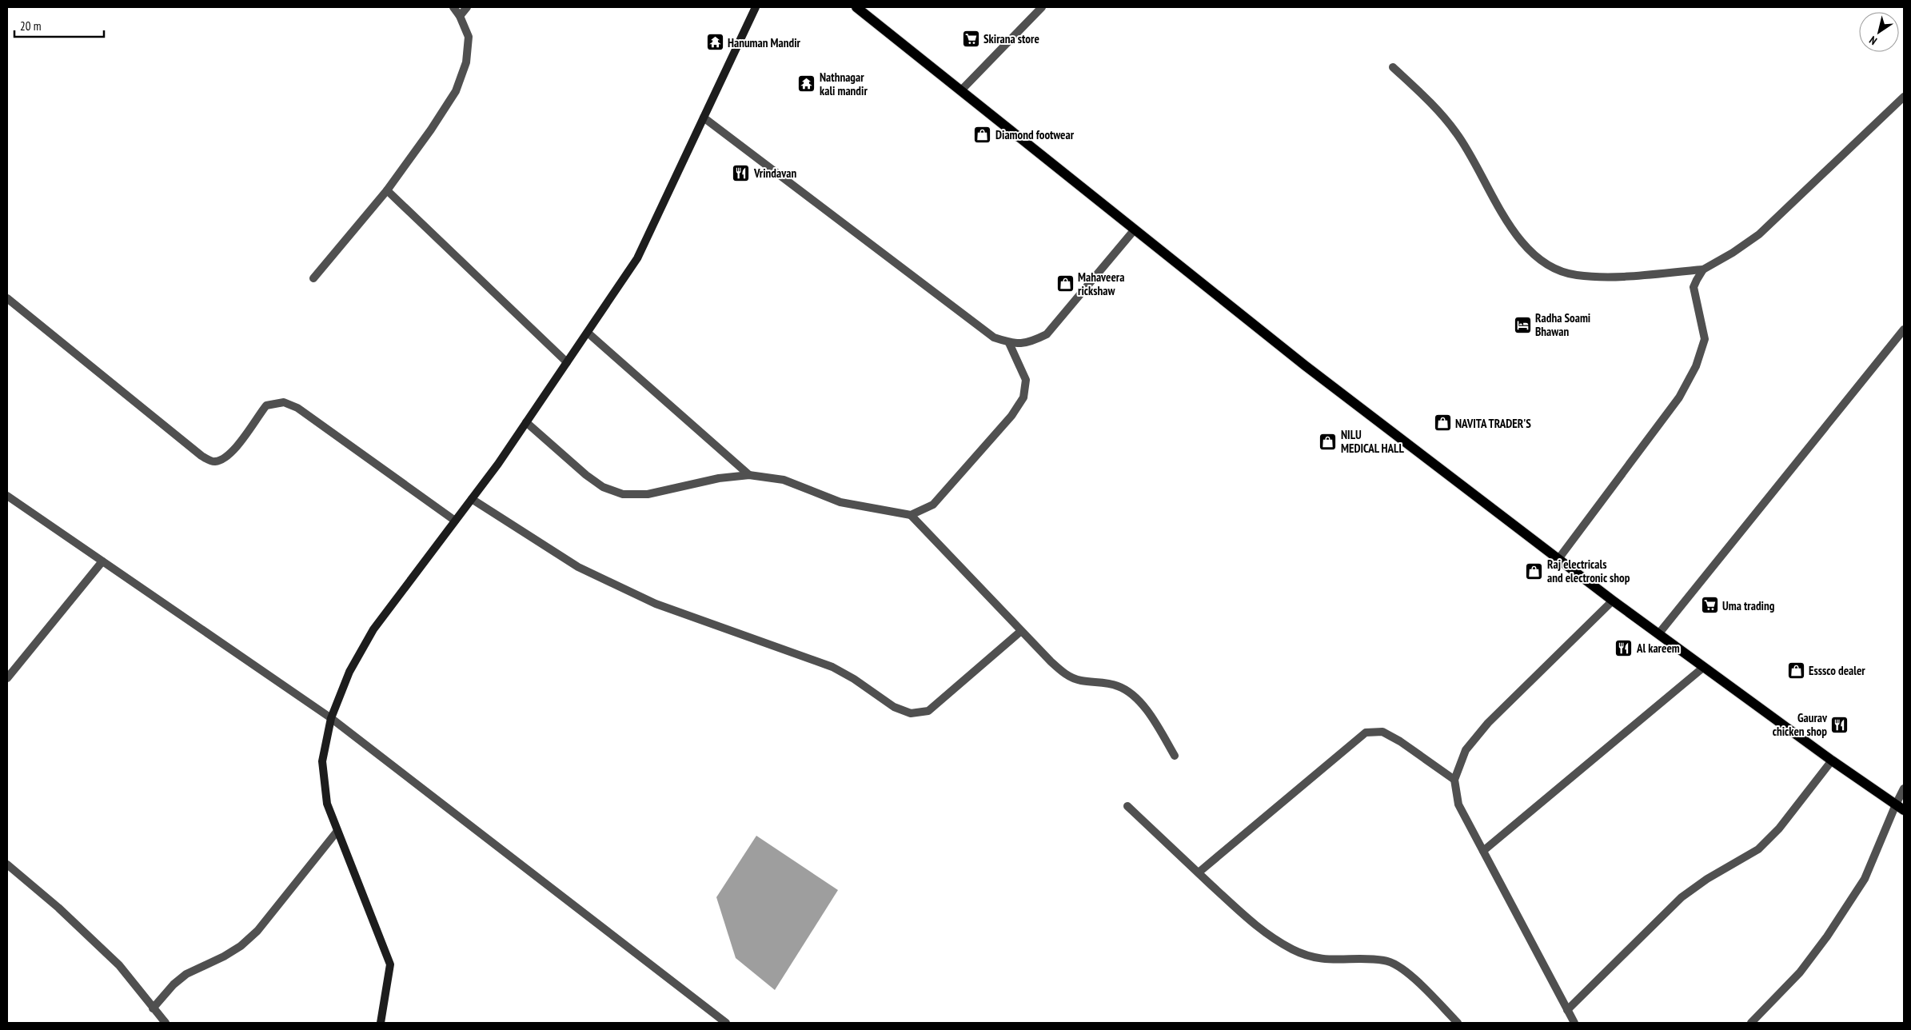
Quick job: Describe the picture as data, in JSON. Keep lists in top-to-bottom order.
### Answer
{
  "places": {
    "supermarket": ["Skirana store", "Uma trading"],
    "temple": ["Hanuman Mandir", "Nathnagar kali mandir"],
    "shop": [
      "Diamond footwear",
      "Mahaveera rickshaw",
      "NAVITA TRADER'S",
      "NILU MEDICAL HALL",
      "Raj electricals and electronic shop",
      "Esssco dealer"
    ],
    "restaurant": ["Vrindavan", "Al kareem", "Gaurav chicken shop"],
    "hotel": ["Radha Soami Bhawan"]
  },
  "scale_bar": "20 m",
  "north": "bottom left"
}
